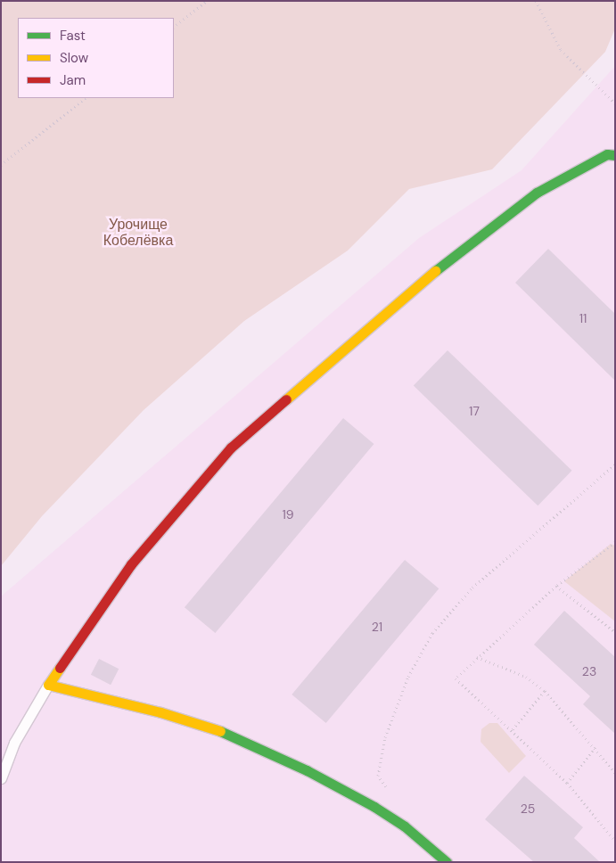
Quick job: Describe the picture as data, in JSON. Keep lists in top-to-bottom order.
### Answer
{
  "parks": ["Урочище Кобелёвка"],
  "house_numbers": [
    "11",
    "17",
    "19",
    "21",
    "23",
    "25"
  ],
  "legend": ["Fast", "Slow", "Jam"]
}
